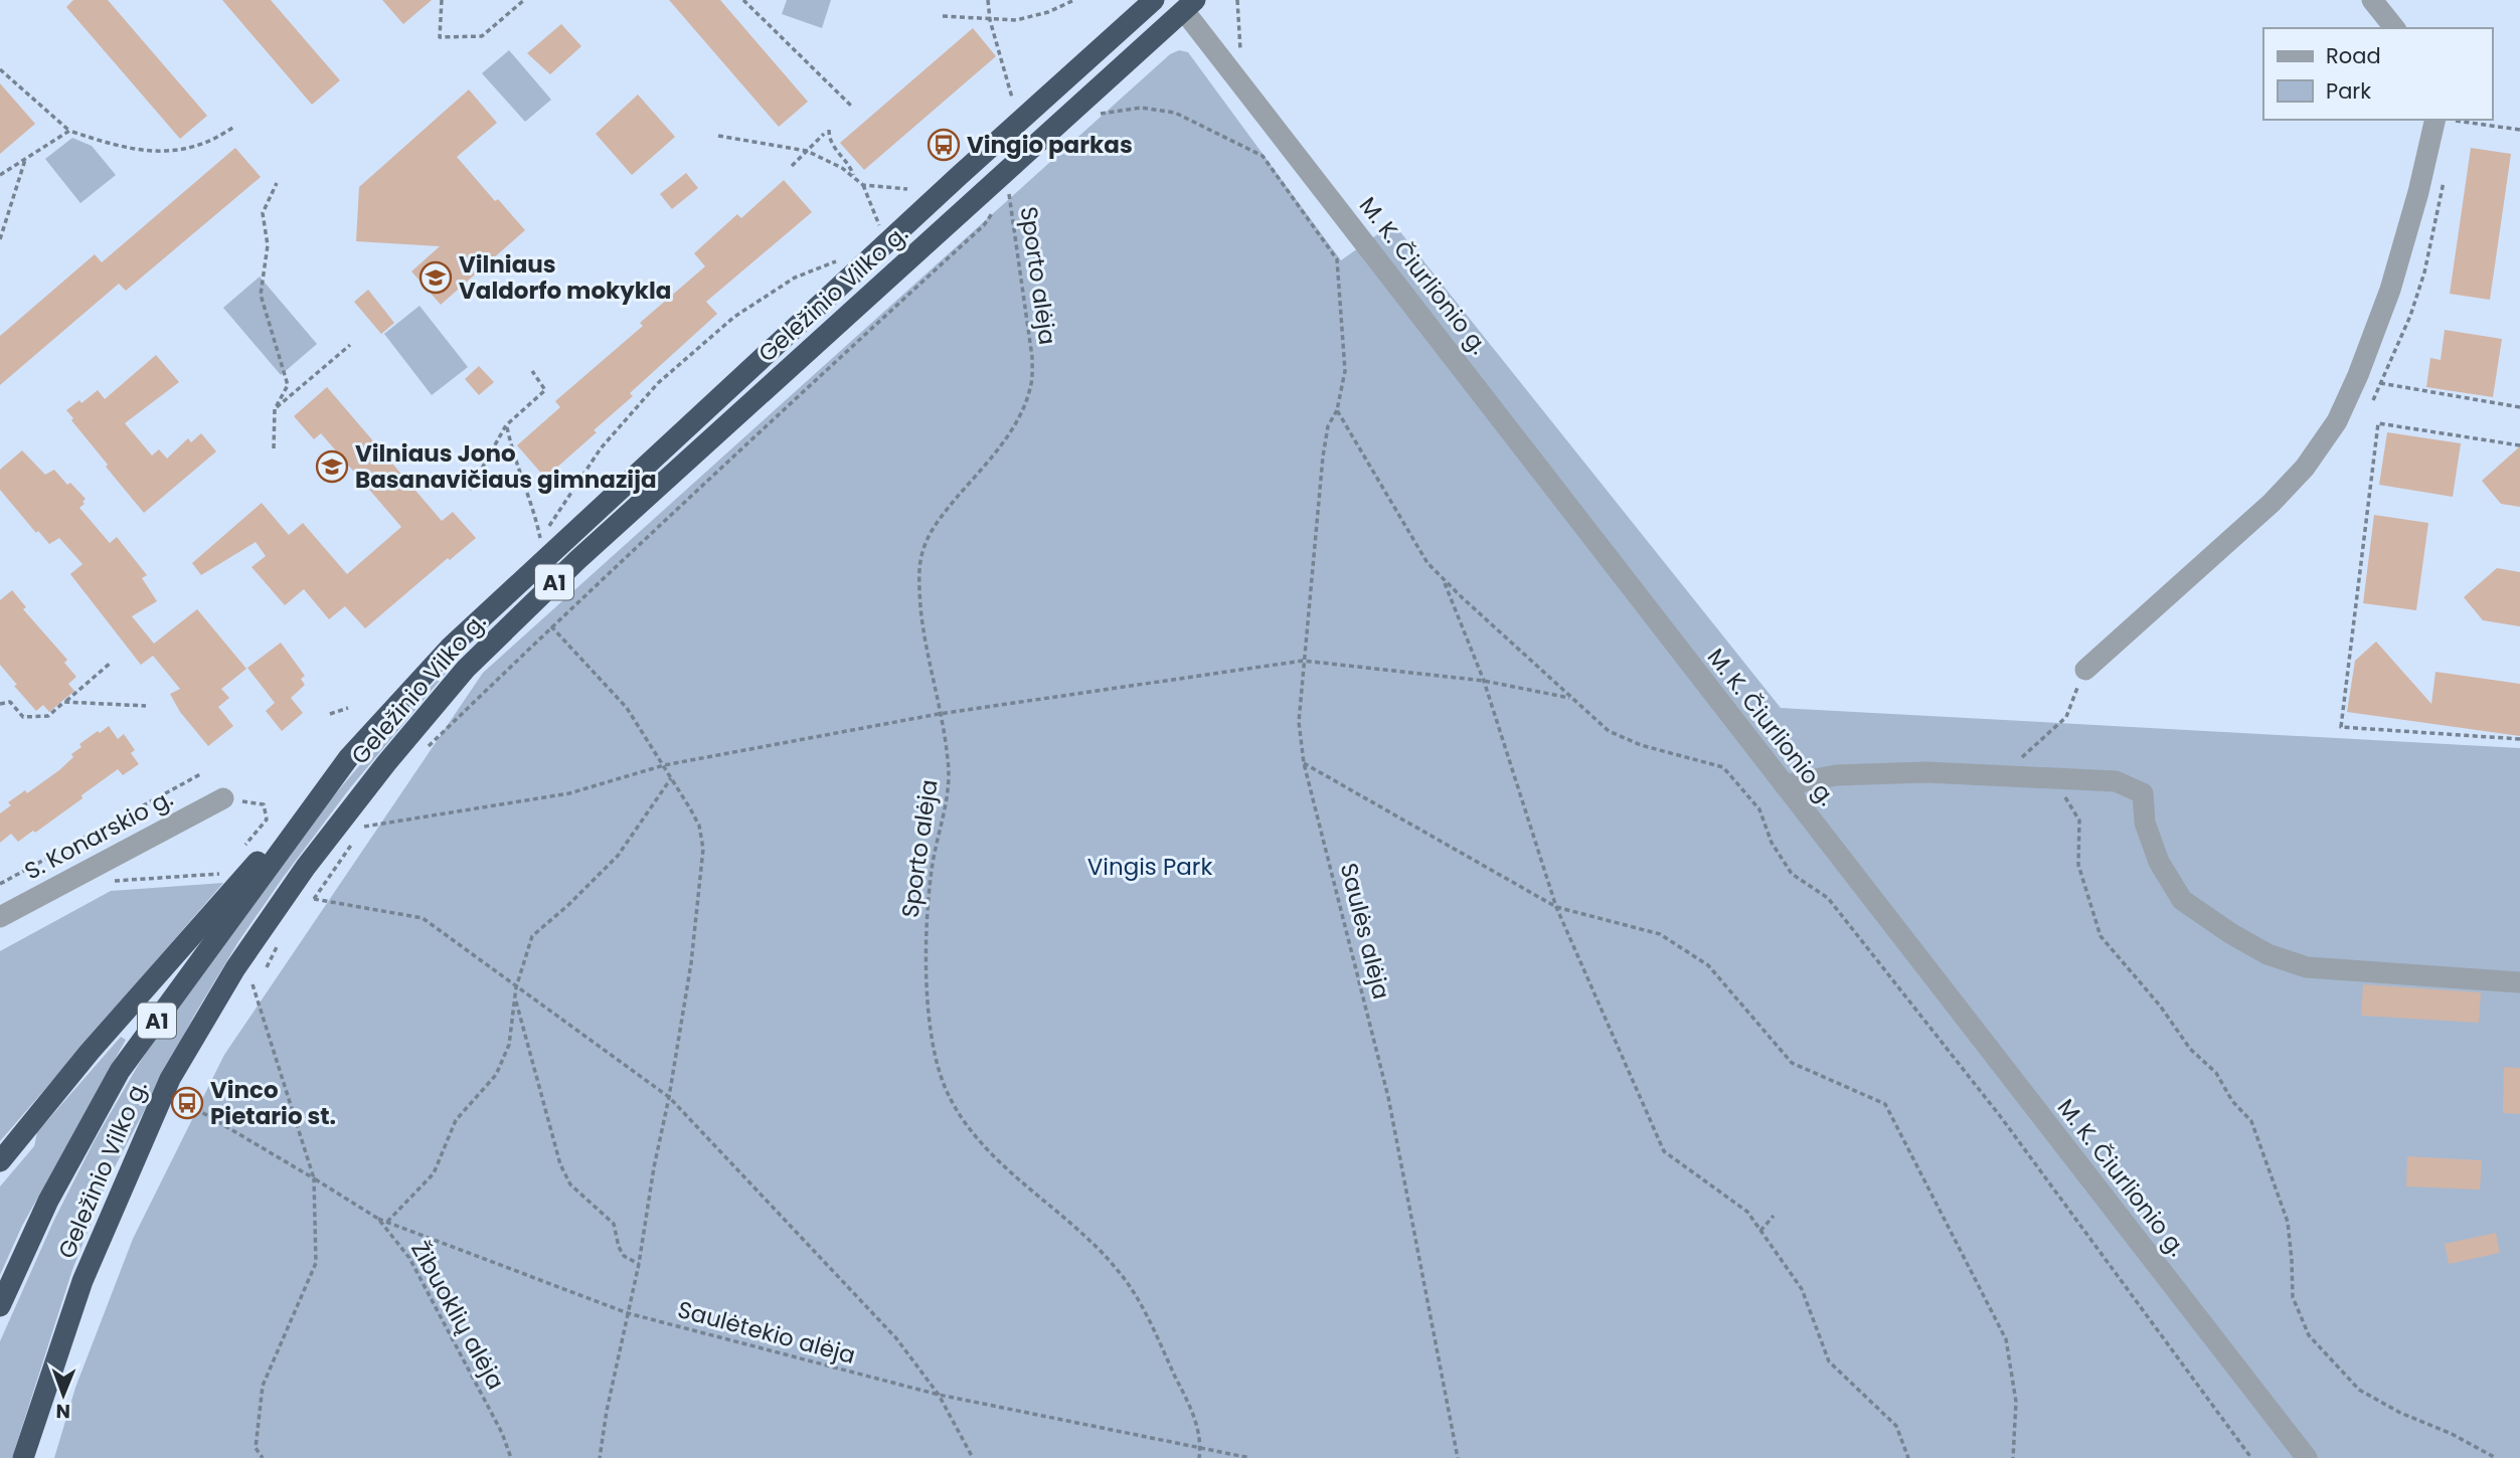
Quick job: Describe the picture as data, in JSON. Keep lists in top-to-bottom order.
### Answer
{
  "streets": {
    "highway": ["Geležinio Vilko g.", "A1"],
    "street": ["M. K. Čiurlionio g.", "S. Konarskio g."],
    "path": [
      "Sporto alėja",
      "Saulės alėja",
      "Žibuoklių alėja",
      "Saulėtekio alėja"
    ]
  },
  "crossings": [
    ["Sporto alėja", "Saulėtekio alėja"],
    ["M. K. Čiurlionio g.", "Geležinio Vilko g."],
    ["Žibuoklių alėja", "Saulėtekio alėja"]
  ],
  "parks": ["Vingis Park"],
  "places": {
    "bus stop": ["Vingio parkas", "Vinco Pietario st."],
    "school or university": ["Vilniaus Valdorfo mokykla", "Vilniaus Jono Basanavičiaus gimnazija"]
  },
  "legend": ["Road", "Park"],
  "north": "bottom"
}
